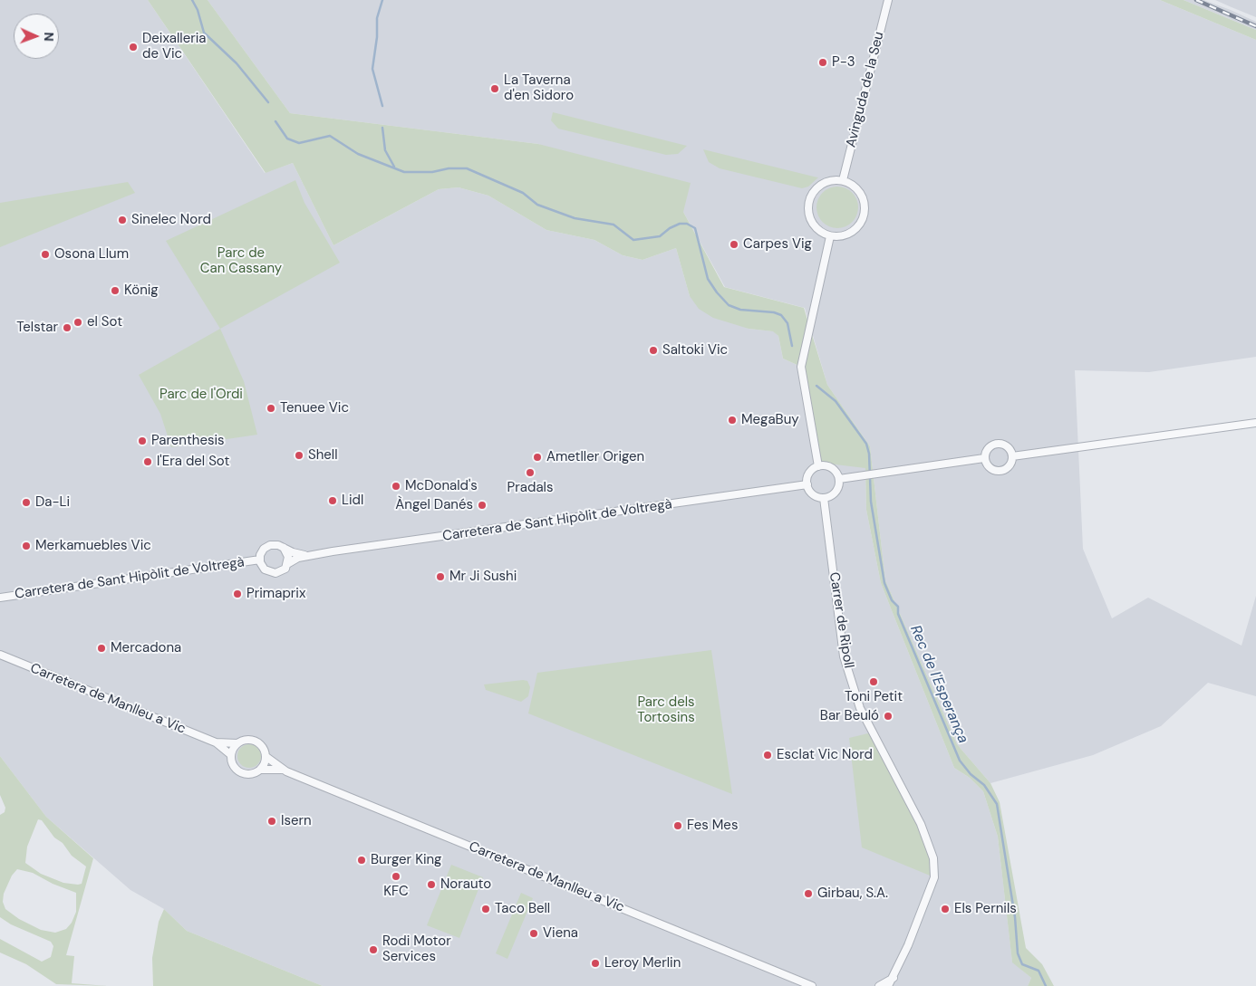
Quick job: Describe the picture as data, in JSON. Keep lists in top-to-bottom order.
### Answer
{
  "streets": {
    "street": [
      "Avinguda de la Seu",
      "Carretera de Sant Hipòlit de Voltregà",
      "Carrer de Ripoll",
      "Carretera de Manlleu a Vic"
    ]
  },
  "crossings": [
    ["Carretera de Sant Hipòlit de Voltregà", "Carrer de Ripoll"]
  ],
  "water": ["Rec de l'Esperança"],
  "parks": ["Parc de Can Cassany", "Parc de l'Ordi", "Parc dels Tortosins"],
  "places": [
    "Deixalleria de Vic",
    "P-3",
    "La Taverna d'en Sidoro",
    "Sinelec Nord",
    "Carpes Vig",
    "Osona Llum",
    "König",
    "el Sot",
    "Telstar",
    "Saltoki Vic",
    "Tenuee Vic",
    "MegaBuy",
    "Parenthesis",
    "Shell",
    "Ametller Origen",
    "l'Era del Sot",
    "Pradals",
    "McDonald's",
    "Lidl",
    "Da-Li",
    "Àngel Danés",
    "Merkamuebles Vic",
    "Mr Ji Sushi",
    "Primaprix",
    "Mercadona",
    "Toni Petit",
    "Bar Beuló",
    "Esclat Vic Nord",
    "Isern",
    "Fes Mes",
    "Burger King",
    "KFC",
    "Norauto",
    "Girbau, S.A.",
    "Taco Bell",
    "Els Pernils",
    "Viena",
    "Rodi Motor Services",
    "Leroy Merlin"
  ],
  "north": "right"
}
